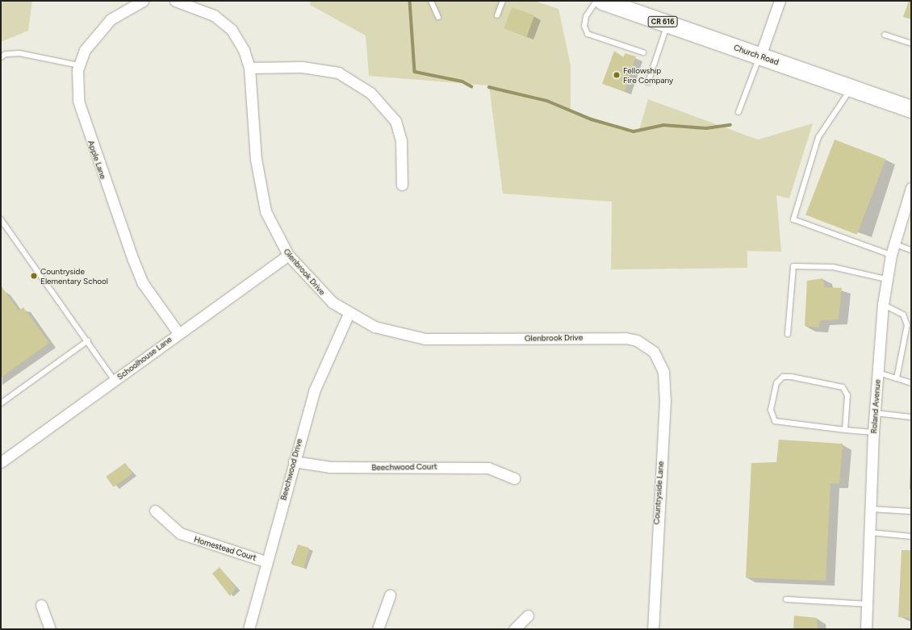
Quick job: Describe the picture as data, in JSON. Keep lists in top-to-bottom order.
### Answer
{
  "streets": {
    "main road": ["CR 616", "Church Road"],
    "street": [
      "Apple Lane",
      "Glenbrook Drive",
      "Schoolhouse Lane",
      "Roland Avenue",
      "Beechwood Court",
      "Beechwood Drive",
      "Countryside Lane",
      "Homestead Court"
    ]
  },
  "crossings": [
    ["Apple Lane", "Schoolhouse Lane"],
    ["Glenbrook Drive", "Schoolhouse Lane"],
    ["Glenbrook Drive", "Beechwood Drive"],
    ["Glenbrook Drive", "Countryside Lane"],
    ["Beechwood Court", "Beechwood Drive"],
    ["Beechwood Drive", "Homestead Court"]
  ],
  "places": ["Fellowship Fire Company", "Countryside Elementary School"]
}
